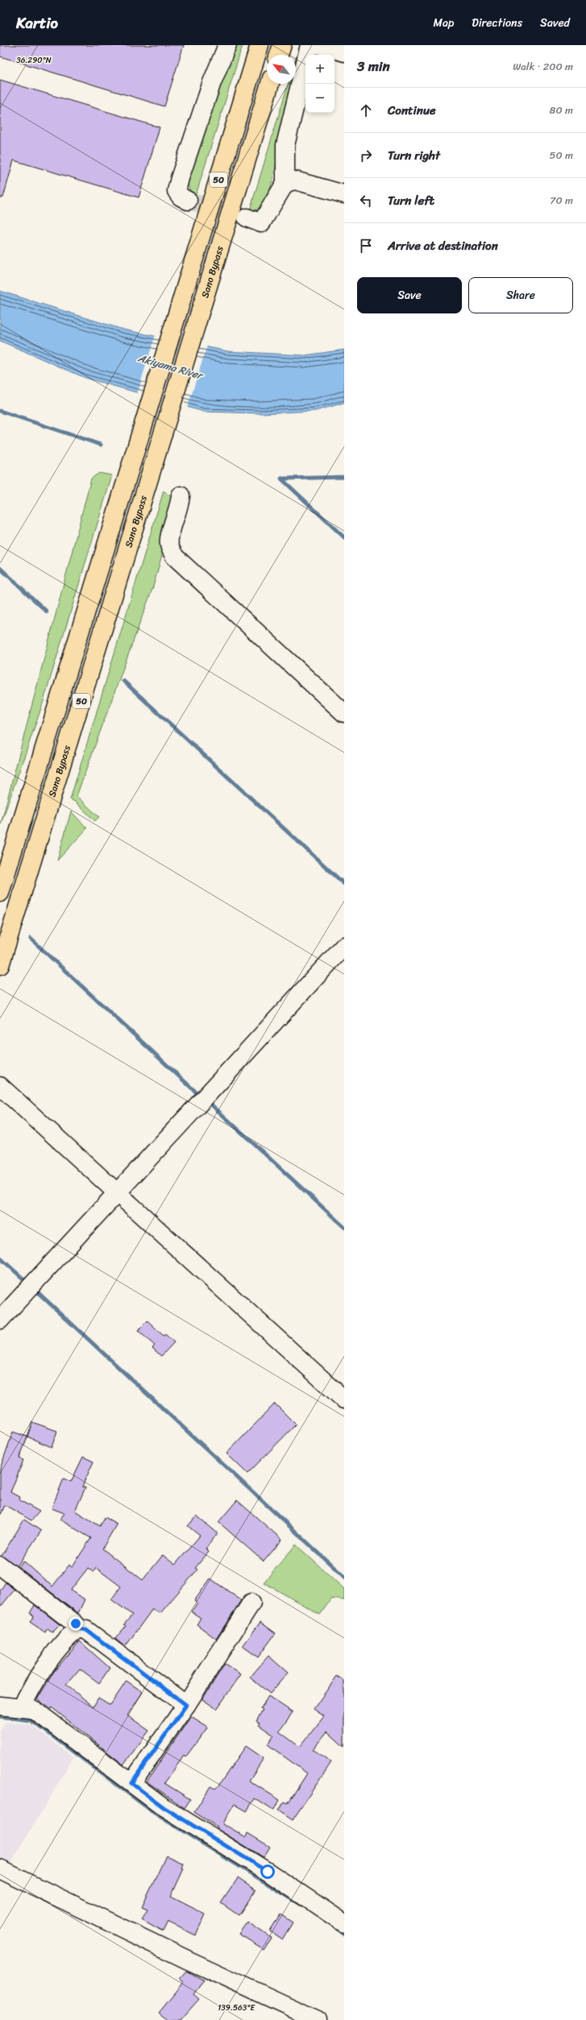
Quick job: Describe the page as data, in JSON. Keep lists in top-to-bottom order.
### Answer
{
  "streets": {
    "highway": ["50", "Sano Bypass"]
  },
  "water": ["Akiyama River"],
  "north": "top left",
  "page": {
    "header": "Kartio",
    "nav": ["Map", "Directions", "Saved"],
    "heading": ["3 min", "Walk · 200 m"],
    "map_buttons": ["+", "−"],
    "list": [
      ["Continue", "80 m"],
      ["Turn right", "50 m"],
      ["Turn left", "70 m"],
      "Arrive at destination"
    ],
    "buttons": ["Save", "Share"]
  },
  "coordinates": ["36.290°N", "139.563°E"]
}
